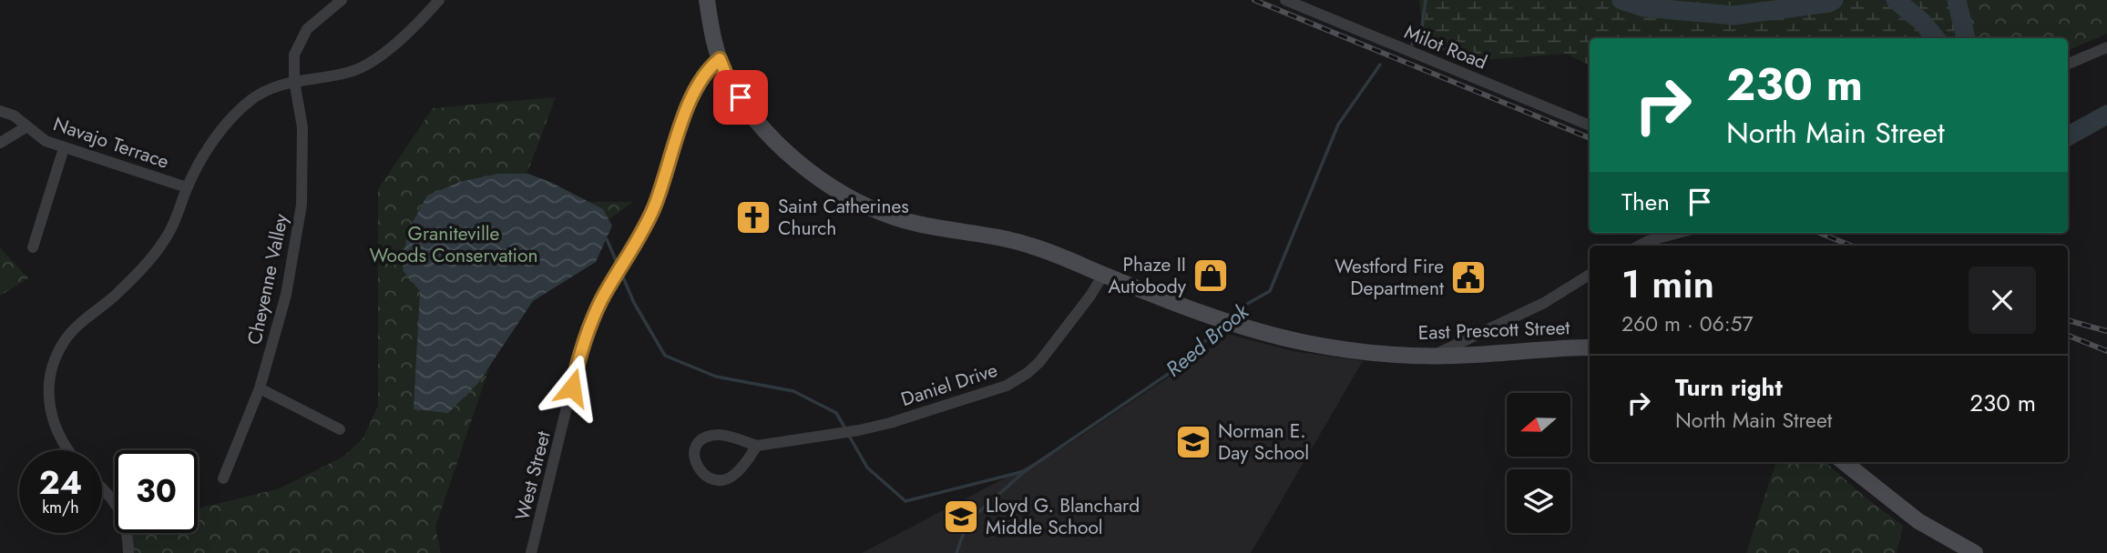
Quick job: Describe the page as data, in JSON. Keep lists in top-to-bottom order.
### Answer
{
  "streets": {
    "main road": ["East Prescott Street"],
    "street": [
      "Milot Road",
      "Navajo Terrace",
      "Cheyenne Valley",
      "Daniel Drive",
      "West Street"
    ]
  },
  "crossings": [
    ["East Prescott Street", "Daniel Drive"],
    ["East Prescott Street", "West Street"]
  ],
  "water": ["Reed Brook"],
  "parks": ["Graniteville Woods Conservation"],
  "places": {
    "church": ["Saint Catherines Church"],
    "shop": ["Phaze II Autobody"],
    "public building": ["Westford Fire Department"],
    "school or university": ["Norman E. Day School", "Lloyd G. Blanchard Middle School"]
  },
  "north": "left",
  "page": {
    "turn": ["230 m", "North Main Street"],
    "then": "Then",
    "heading": ["1 min", "260 m · 06:57"],
    "list": [
      {
        "name": "Turn right",
        "note": "North Main Street",
        "value": "230 m"
      }
    ],
    "speed": "24 km/h",
    "limit": "30"
  }
}
